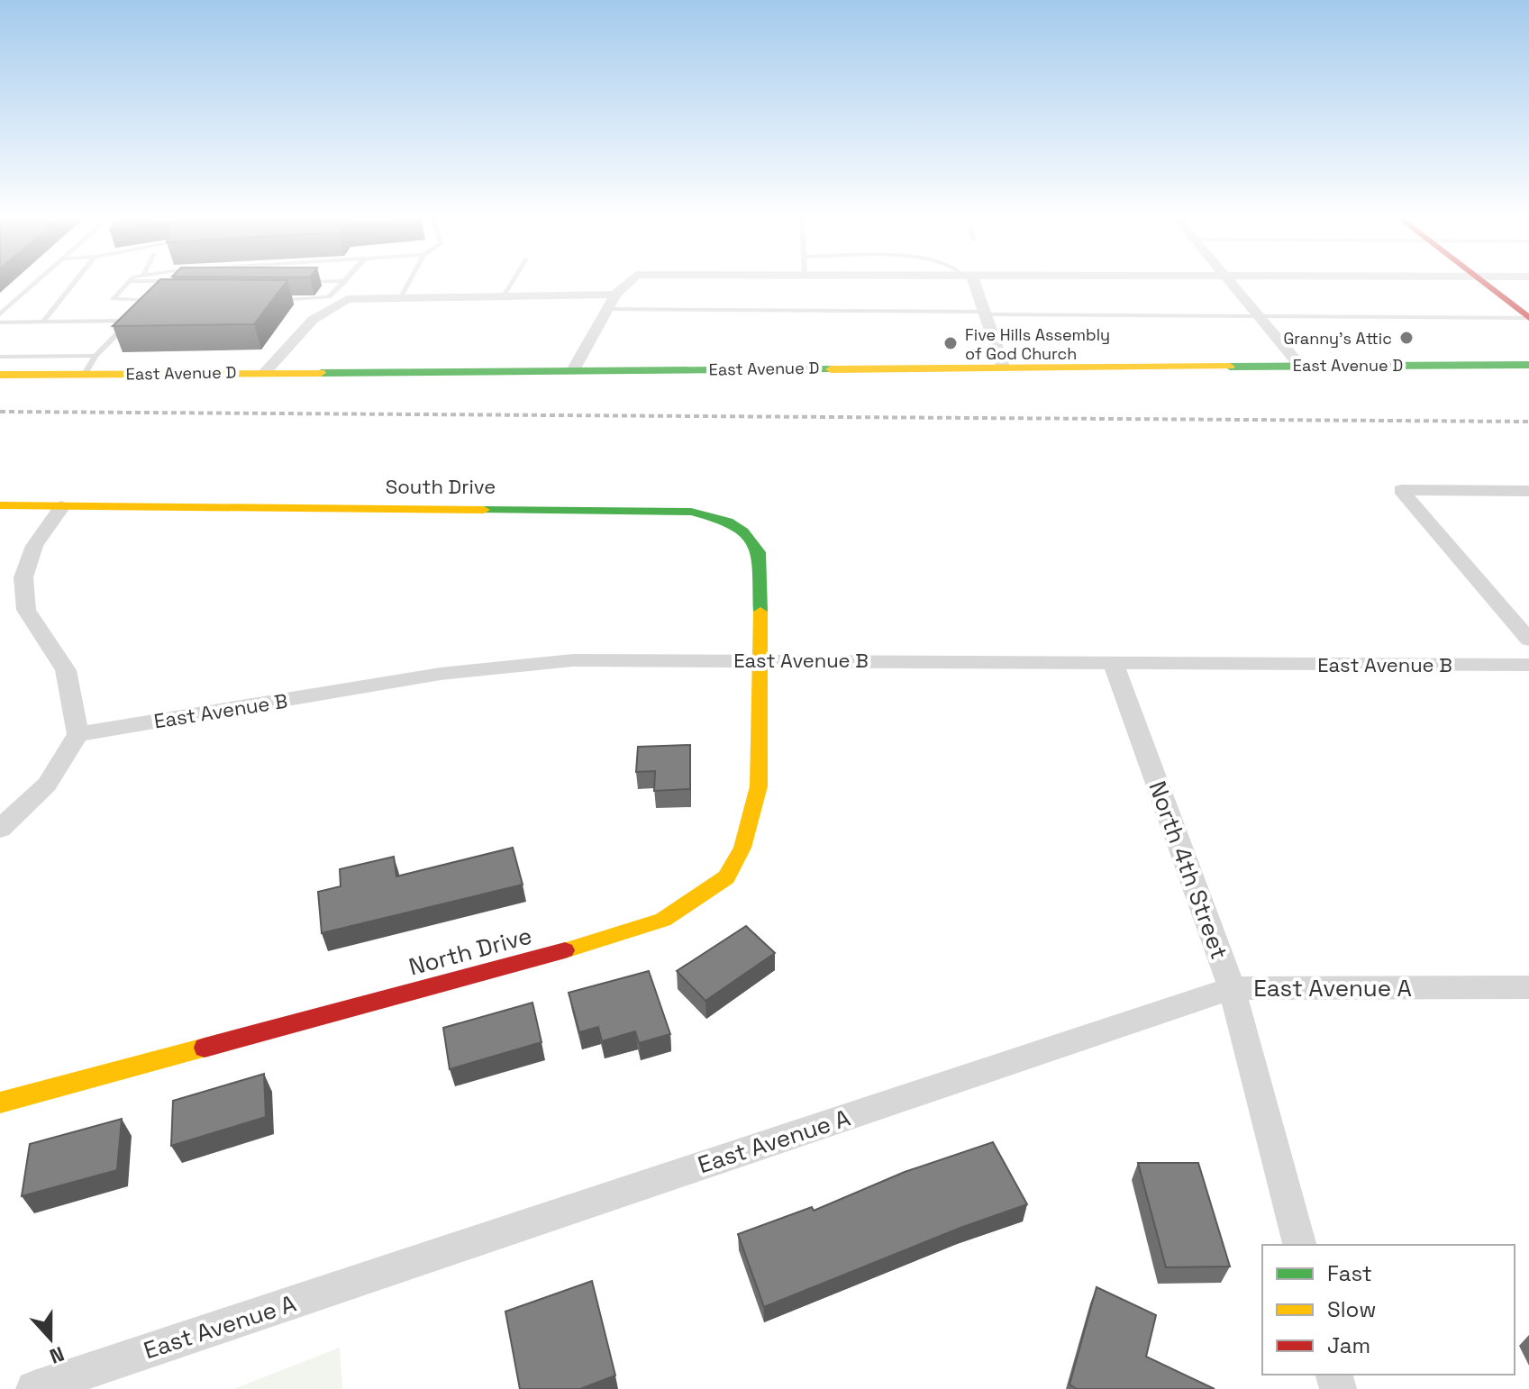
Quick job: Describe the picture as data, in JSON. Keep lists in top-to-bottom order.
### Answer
{
  "streets": {
    "main road": ["East Avenue D", "South Drive", "North Drive"],
    "street": ["East Avenue B", "North 4th Street", "East Avenue A"]
  },
  "crossings": [
    ["South Drive", "East Avenue B"],
    ["South Drive", "North Drive"],
    ["East Avenue B", "North 4th Street"],
    ["East Avenue B", "North Drive"],
    ["North 4th Street", "East Avenue A"]
  ],
  "places": ["Granny’s Attic", "Five Hills Assembly of God Church"],
  "legend": ["Fast", "Slow", "Jam"],
  "north": "bottom"
}
